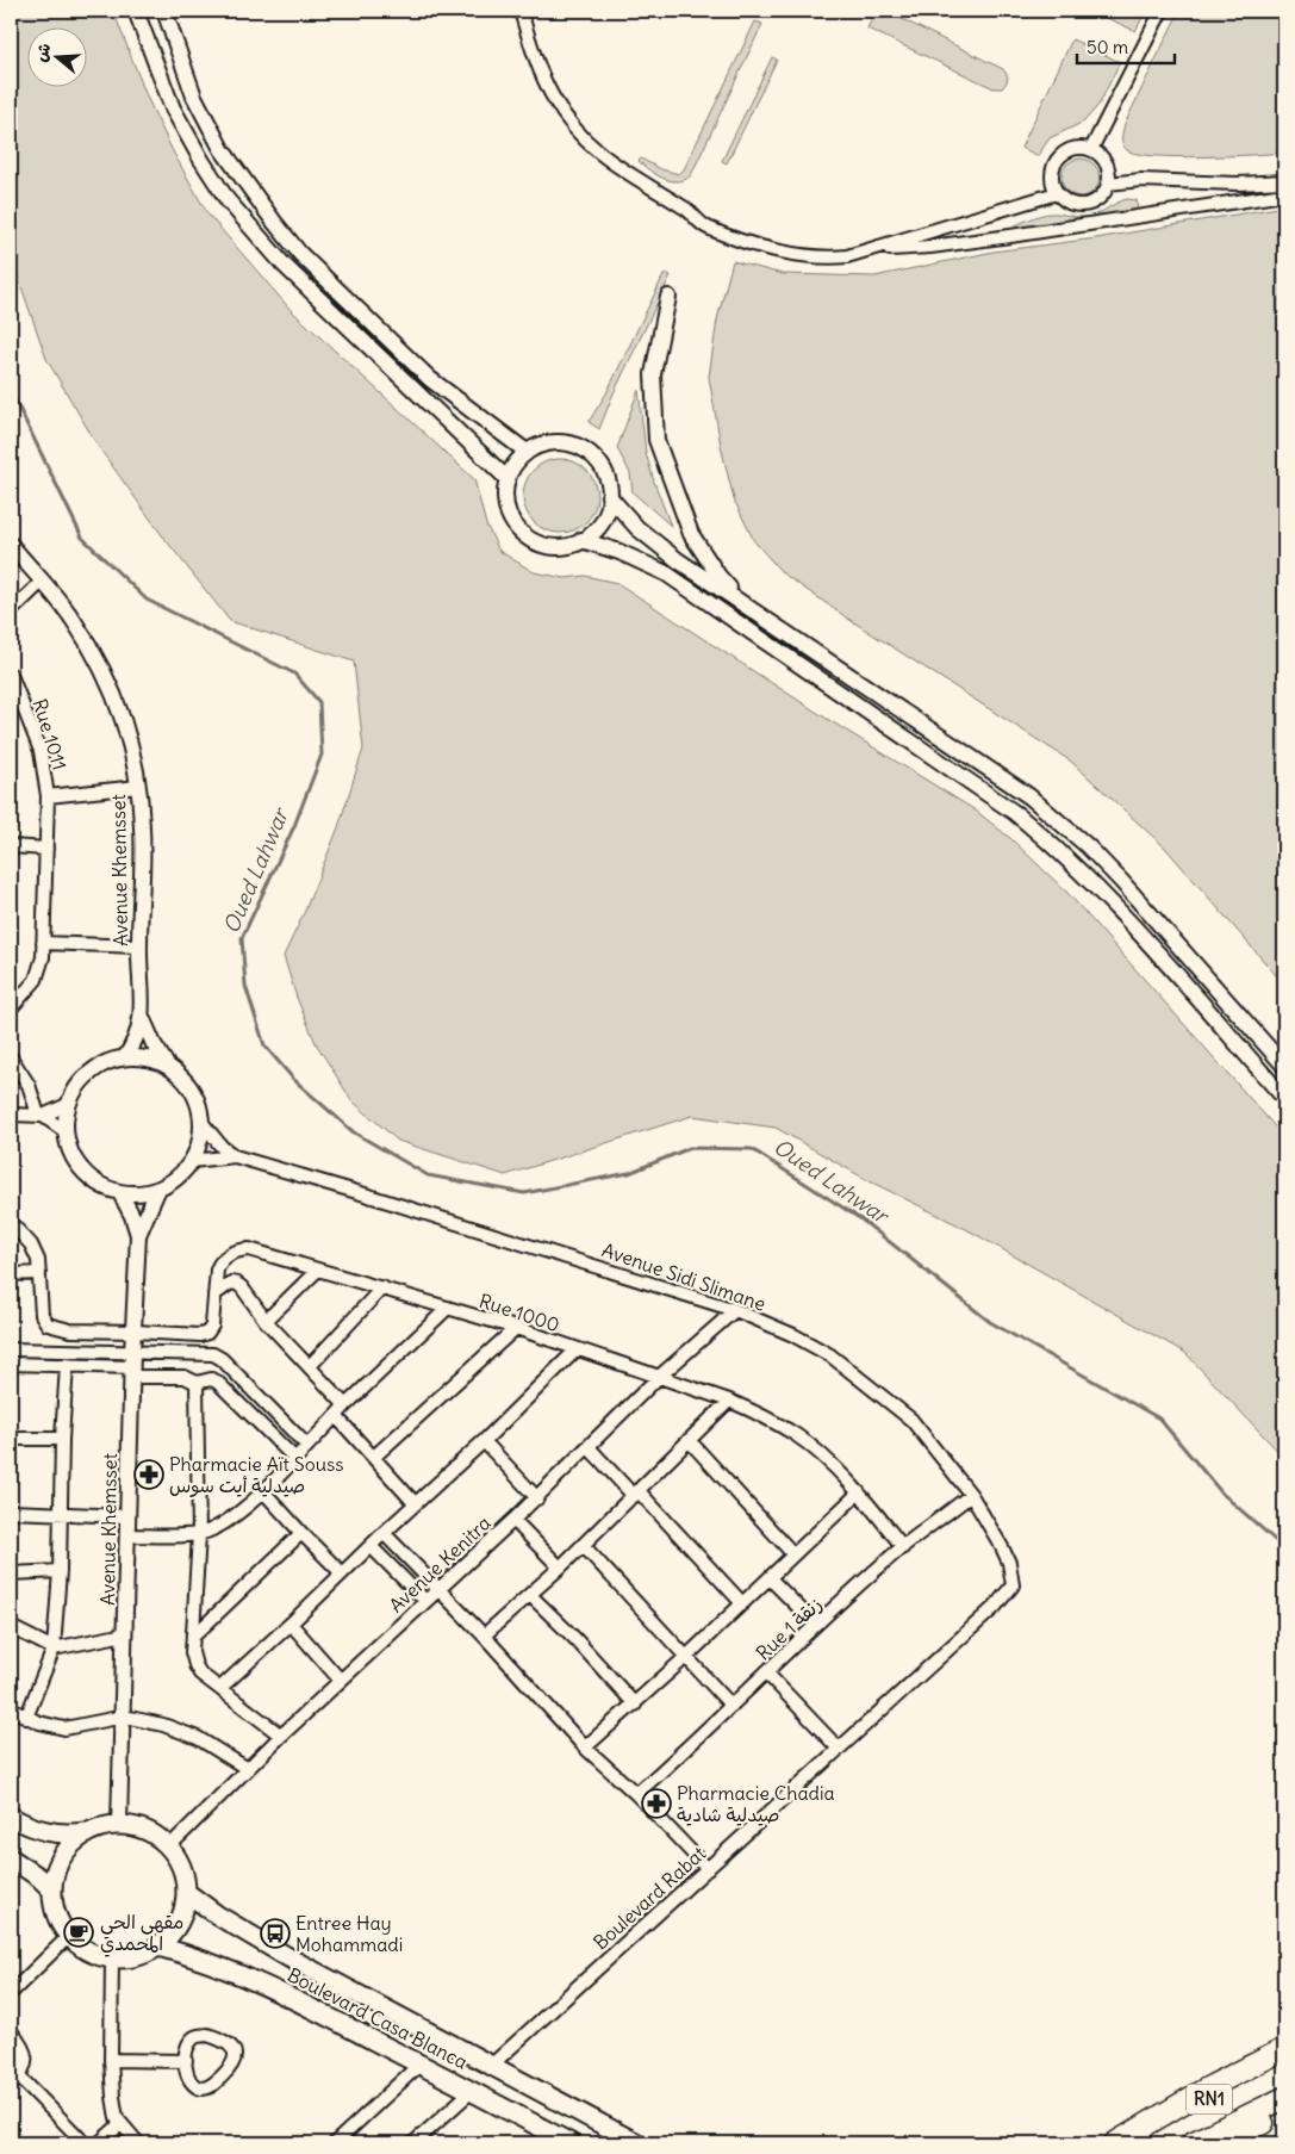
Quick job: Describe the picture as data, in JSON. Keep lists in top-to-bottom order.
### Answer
{
  "streets": {
    "highway": ["RN1"],
    "main road": ["Boulevard Casa Blanca"],
    "street": [
      "Rue 1011",
      "Avenue Khemsset",
      "Avenue Sidi Slimane",
      "Rue 1000",
      "Avenue Kenitra",
      "Rue 1 زنقة",
      "Boulevard Rabat"
    ]
  },
  "crossings": [
    ["Avenue Khemsset", "Avenue Sidi Slimane"],
    ["Avenue Khemsset", "Rue 1000"],
    ["Avenue Khemsset", "Avenue Kenitra"],
    ["Avenue Khemsset", "Boulevard Casa Blanca"],
    ["Avenue Sidi Slimane", "Avenue Kenitra"],
    ["Avenue Sidi Slimane", "Rue 1 زنقة"],
    ["Avenue Sidi Slimane", "Boulevard Rabat"],
    ["Rue 1000", "Avenue Kenitra"],
    ["Rue 1000", "Rue 1 زنقة"],
    ["Avenue Kenitra", "Boulevard Casa Blanca"],
    ["Boulevard Rabat", "Boulevard Casa Blanca"]
  ],
  "water": ["Oued Lahwar"],
  "places": {
    "pharmacy": ["Pharmacie Aït Souss صيدلية أيت سوس", "Pharmacie Chadia صيدلية شادية"],
    "cafe": ["مقهى الحي المحمدي"],
    "bus stop": ["Entree Hay Mohammadi"]
  },
  "scale_bar": "50 m",
  "north": "left"
}
